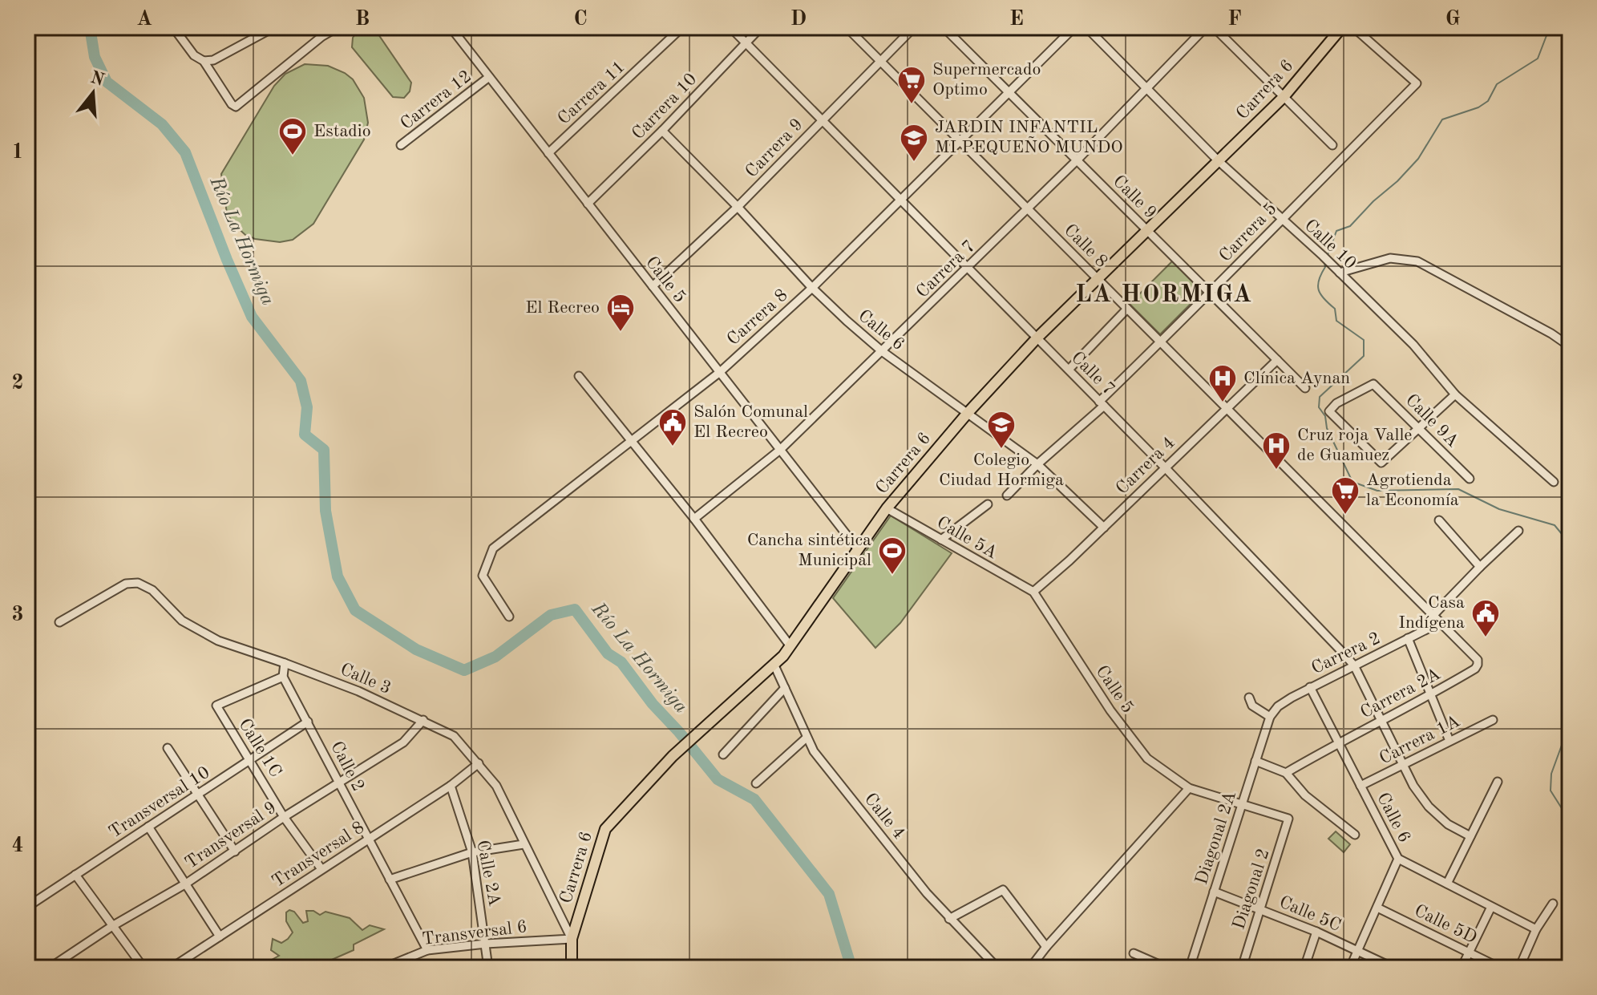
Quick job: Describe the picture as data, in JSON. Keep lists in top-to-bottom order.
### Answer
{
  "streets": {
    "main road": ["Carrera 6"],
    "street": [
      "Carrera 11",
      "Carrera 12",
      "Carrera 10",
      "Carrera 9",
      "Calle 9",
      "Carrera 5",
      "Calle 10",
      "Calle 8",
      "Carrera 7",
      "Calle 5",
      "Carrera 8",
      "Calle 6",
      "Calle 7",
      "Calle 9A",
      "Carrera 4",
      "Calle 5A",
      "Carrera 2",
      "Calle 3",
      "Carrera 2A",
      "Carrera 1A",
      "Calle 1C",
      "Calle 2",
      "Transversal 10",
      "Calle 4",
      "Transversal 9",
      "Diagonal 2A",
      "Transversal 8",
      "Calle 2A",
      "Diagonal 2",
      "Calle 5C",
      "Calle 5D",
      "Transversal 6"
    ]
  },
  "crossings": [
    ["Carrera 6", "Calle 9"],
    ["Carrera 6", "Calle 10"],
    ["Carrera 6", "Calle 8"],
    ["Carrera 6", "Calle 5"],
    ["Carrera 6", "Calle 6"],
    ["Carrera 6", "Calle 7"],
    ["Carrera 6", "Calle 5A"],
    ["Carrera 6", "Calle 3"],
    ["Carrera 6", "Calle 4"],
    ["Carrera 6", "Transversal 6"],
    ["Carrera 11", "Calle 5"],
    ["Carrera 12", "Calle 5"],
    ["Carrera 10", "Calle 5"],
    ["Carrera 10", "Calle 6"],
    ["Carrera 10", "Calle 7"],
    ["Carrera 9", "Calle 8"],
    ["Carrera 9", "Calle 5"],
    ["Carrera 9", "Calle 6"],
    ["Carrera 9", "Calle 7"],
    ["Calle 9", "Carrera 5"],
    ["Calle 9", "Carrera 7"],
    ["Calle 9", "Carrera 8"],
    ["Calle 9", "Carrera 4"],
    ["Carrera 5", "Calle 10"],
    ["Carrera 5", "Calle 8"],
    ["Carrera 5", "Calle 6"],
    ["Carrera 5", "Calle 7"],
    ["Calle 10", "Carrera 7"],
    ["Calle 8", "Carrera 7"],
    ["Calle 8", "Carrera 8"],
    ["Calle 8", "Carrera 4"],
    ["Calle 8", "Carrera 2"],
    ["Calle 8", "Carrera 2A"],
    ["Carrera 7", "Calle 5"],
    ["Carrera 7", "Calle 6"],
    ["Carrera 7", "Calle 7"],
    ["Calle 5", "Carrera 8"],
    ["Calle 5", "Carrera 4"],
    ["Calle 5", "Calle 5A"],
    ["Carrera 8", "Calle 6"],
    ["Carrera 8", "Calle 7"],
    ["Calle 6", "Carrera 4"],
    ["Calle 6", "Carrera 2"],
    ["Calle 6", "Carrera 2A"],
    ["Calle 6", "Carrera 1A"],
    ["Calle 7", "Carrera 4"],
    ["Calle 7", "Carrera 2"],
    ["Calle 7", "Carrera 2A"],
    ["Calle 7", "Carrera 1A"],
    ["Carrera 4", "Calle 5A"],
    ["Carrera 2", "Carrera 2A"],
    ["Carrera 2", "Diagonal 2A"],
    ["Calle 3", "Transversal 9"],
    ["Calle 3", "Transversal 8"],
    ["Calle 3", "Transversal 6"],
    ["Calle 1C", "Calle 2"],
    ["Calle 1C", "Transversal 10"],
    ["Calle 1C", "Transversal 9"],
    ["Calle 1C", "Transversal 8"],
    ["Calle 2", "Transversal 10"],
    ["Calle 2", "Transversal 9"],
    ["Calle 2", "Transversal 8"],
    ["Calle 2", "Transversal 6"],
    ["Diagonal 2A", "Diagonal 2"],
    ["Diagonal 2A", "Calle 5C"],
    ["Transversal 8", "Calle 2A"],
    ["Calle 2A", "Transversal 6"],
    ["Diagonal 2", "Calle 5C"]
  ],
  "districts": ["LA HORMIGA"],
  "water": ["Río La Hormiga"],
  "places": {
    "supermarket": ["Supermercado Optimo", "Agrotienda la Economía"],
    "sports": ["Estadio", "Cancha sintética Municipal"],
    "school or university": ["JARDIN INFANTIL MI PEQUEÑO MUNDO", "Colegio Ciudad Hormiga"],
    "hotel": ["El Recreo"],
    "hospital": ["Clínica Aynan", "Cruz roja Valle de Guamuez"],
    "public building": ["Salón Comunal El Recreo", "Casa Indígena"]
  },
  "north": "top",
  "grid": {
    "columns": [
      "A",
      "B",
      "C",
      "D",
      "E",
      "F",
      "G"
    ],
    "rows": [
      "1",
      "2",
      "3",
      "4"
    ]
  }
}
